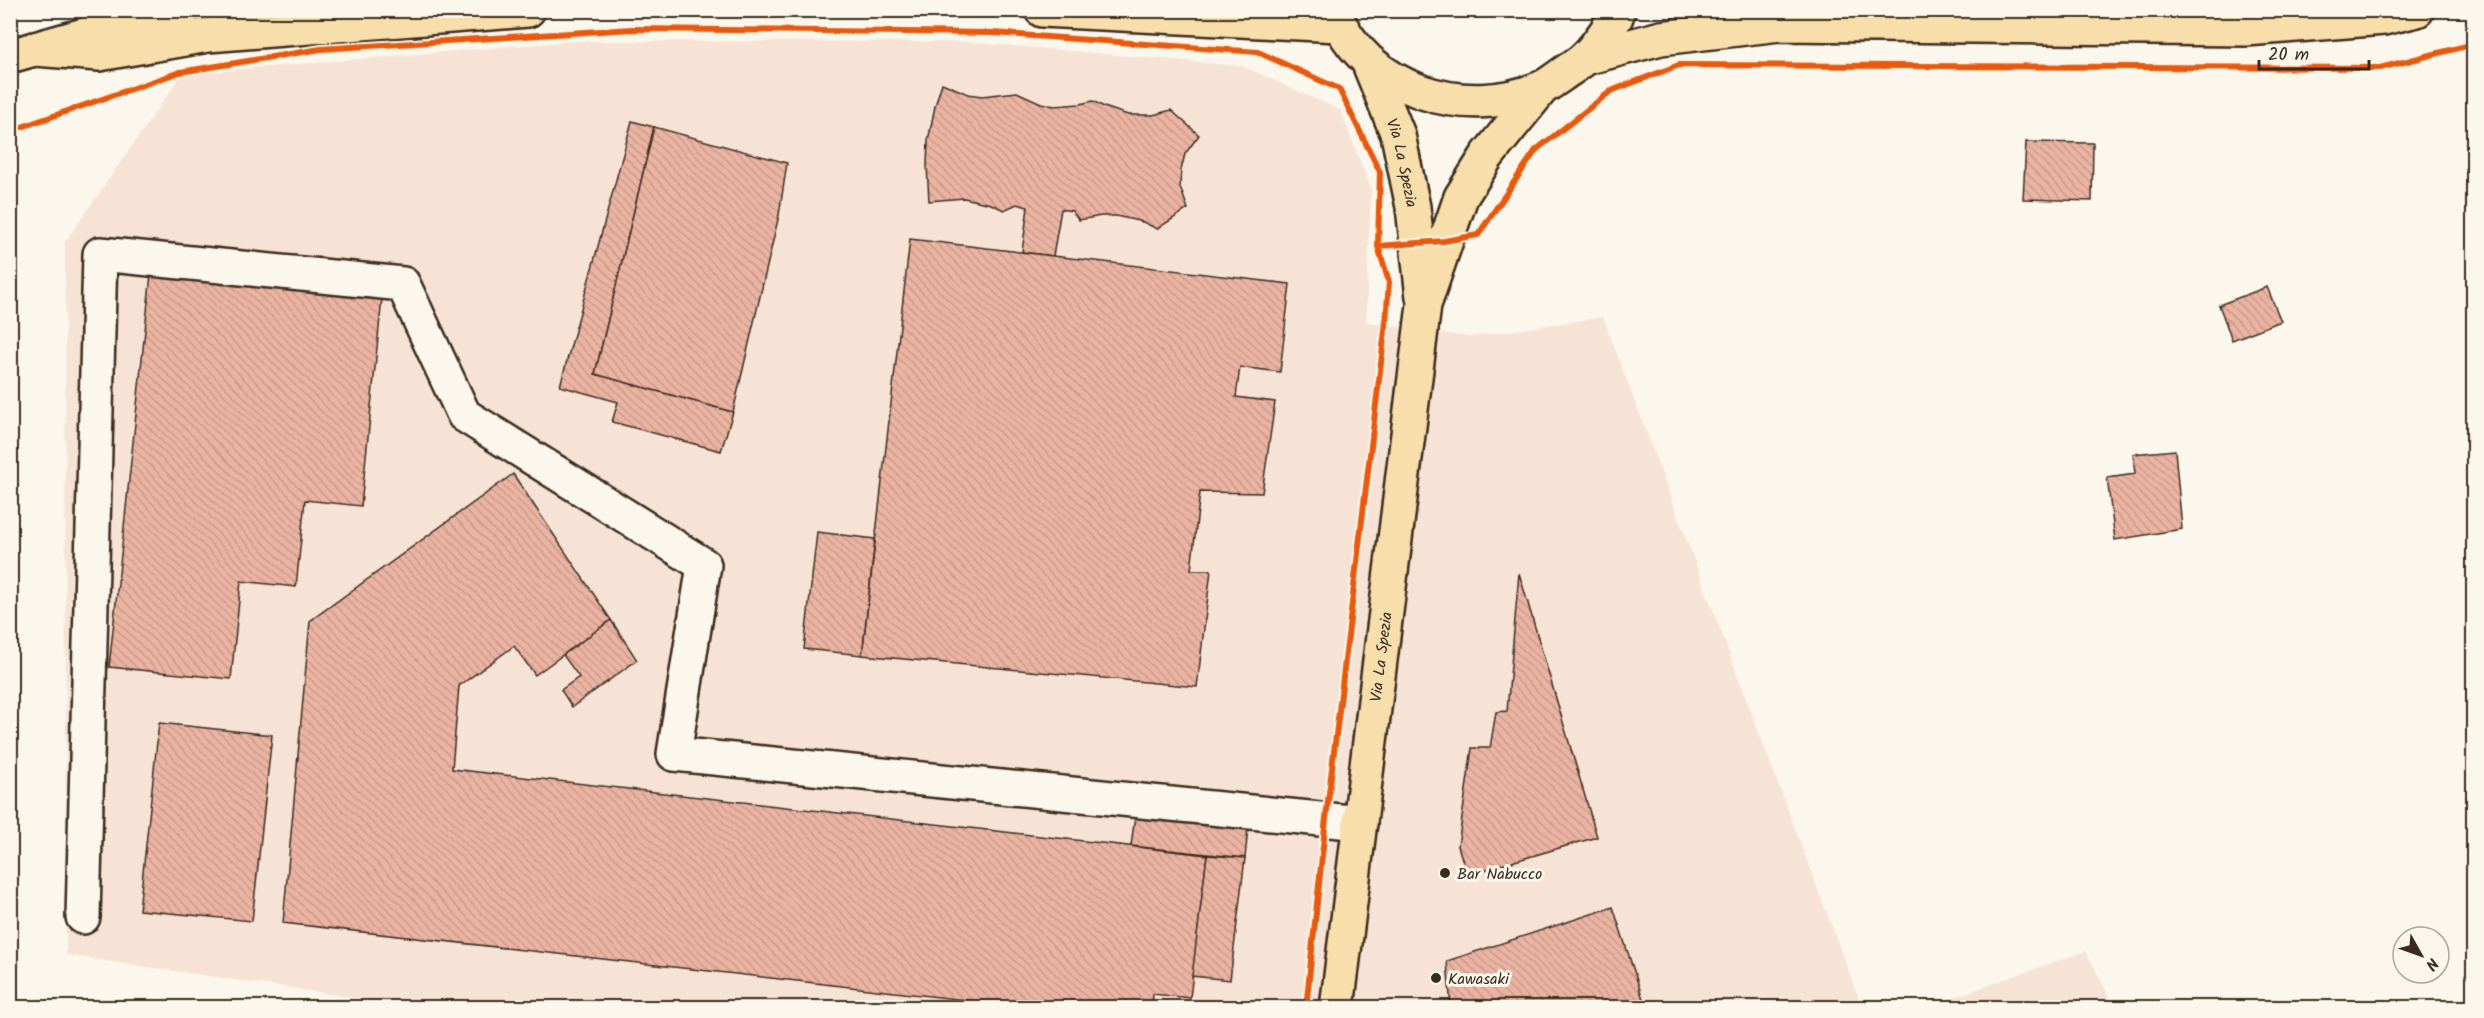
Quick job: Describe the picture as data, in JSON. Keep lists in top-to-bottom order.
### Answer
{
  "streets": {
    "main road": ["Via La Spezia"]
  },
  "places": ["Bar Nabucco", "Kawasaki"],
  "scale_bar": "20 m",
  "north": "bottom right"
}
